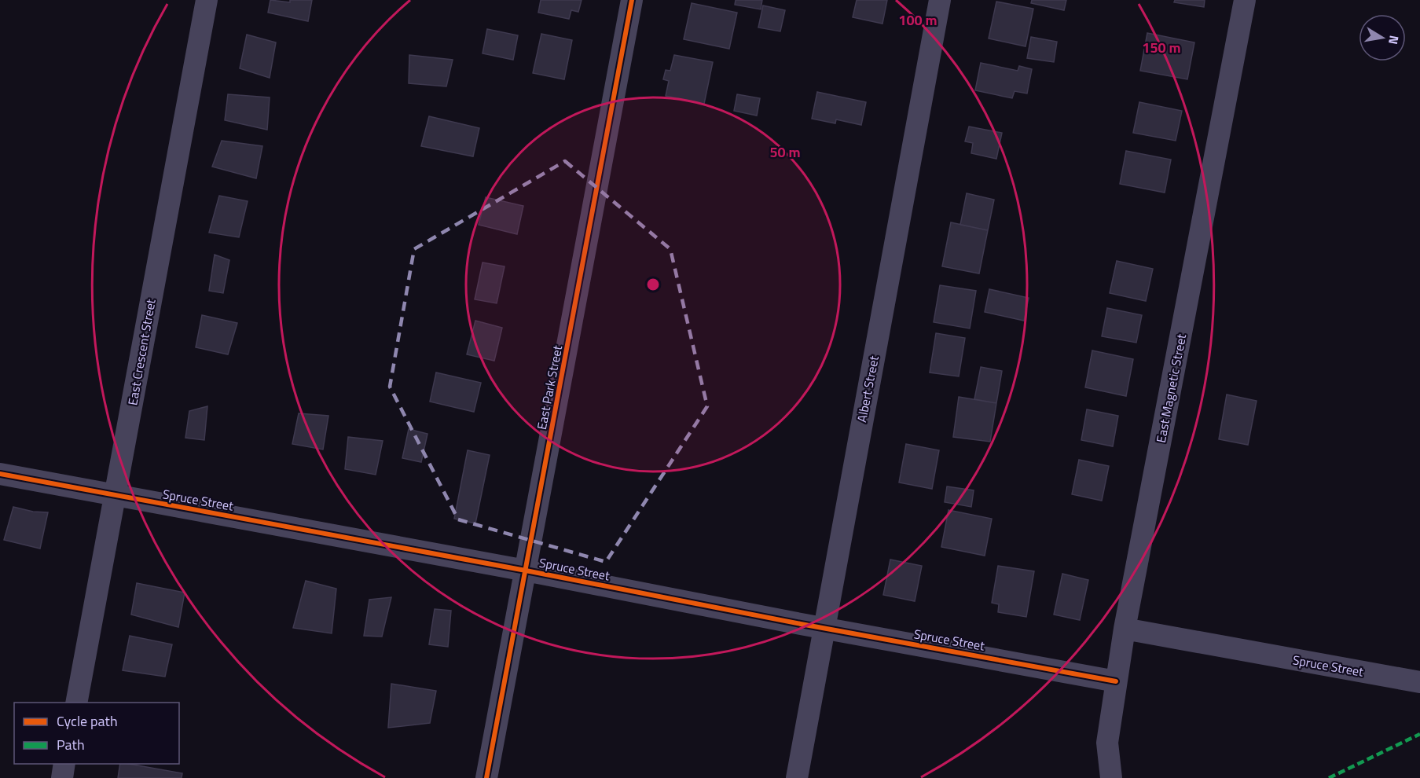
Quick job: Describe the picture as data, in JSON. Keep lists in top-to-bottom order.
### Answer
{
  "streets": {
    "street": [
      "East Crescent Street",
      "East Park Street",
      "East Magnetic Street",
      "Albert Street",
      "Spruce Street"
    ]
  },
  "crossings": [
    ["East Crescent Street", "Spruce Street"],
    ["East Park Street", "Spruce Street"],
    ["East Magnetic Street", "Spruce Street"],
    ["Albert Street", "Spruce Street"]
  ],
  "legend": ["Cycle path", "Path"],
  "north": "right",
  "rings": ["100 m", "150 m", "50 m"]
}
